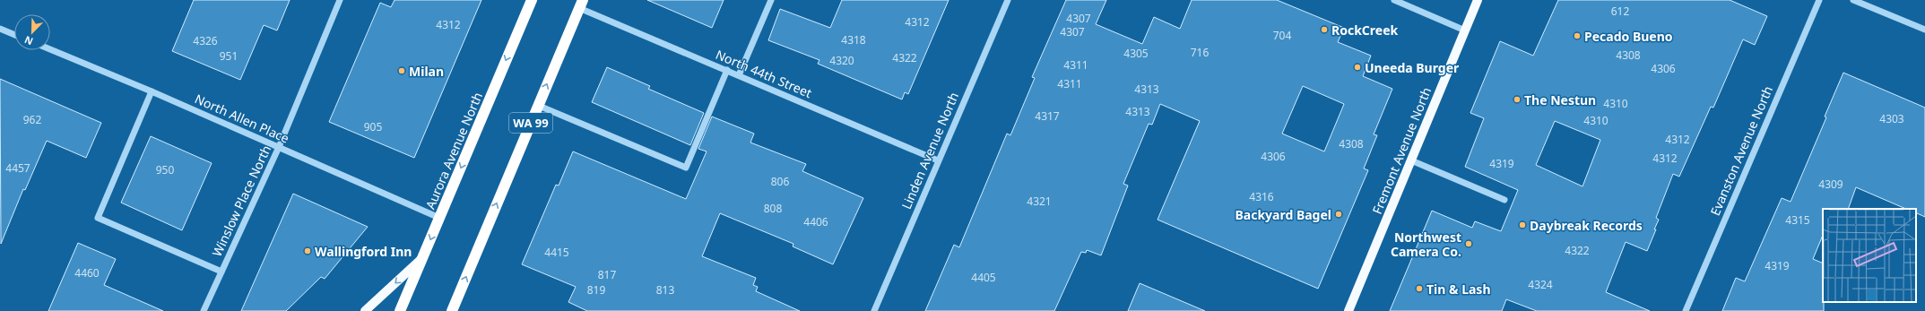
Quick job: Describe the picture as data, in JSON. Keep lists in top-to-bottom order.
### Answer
{
  "streets": {
    "highway": ["WA 99", "Aurora Avenue North"],
    "main road": ["Fremont Avenue North"],
    "street": [
      "North 44th Street",
      "North Allen Place",
      "Linden Avenue North",
      "Evanston Avenue North",
      "Winslow Place North"
    ]
  },
  "crossings": [
    ["North 44th Street", "WA 99"],
    ["North 44th Street", "Linden Avenue North"],
    ["North Allen Place", "Aurora Avenue North"],
    ["North Allen Place", "Winslow Place North"]
  ],
  "places": [
    "RockCreek",
    "Pecado Bueno",
    "Uneeda Burger",
    "Milan",
    "The Nestun",
    "Backyard Bagel",
    "Daybreak Records",
    "Northwest Camera Co.",
    "Wallingford Inn",
    "Tin & Lash"
  ],
  "house_numbers": [
    "612",
    "4307",
    "4312",
    "4312",
    "4307",
    "704",
    "4318",
    "4326",
    "716",
    "4305",
    "4308",
    "951",
    "4322",
    "4320",
    "4311",
    "4306",
    "4311",
    "4313",
    "4310",
    "4313",
    "4317",
    "4303",
    "962",
    "4310",
    "905",
    "4312",
    "4308",
    "4306",
    "4312",
    "4319",
    "4457",
    "950",
    "806",
    "4309",
    "4316",
    "4321",
    "808",
    "4315",
    "4406",
    "4322",
    "4415",
    "4319",
    "4460",
    "817",
    "4405",
    "4324",
    "819",
    "813"
  ],
  "north": "bottom left"
}
